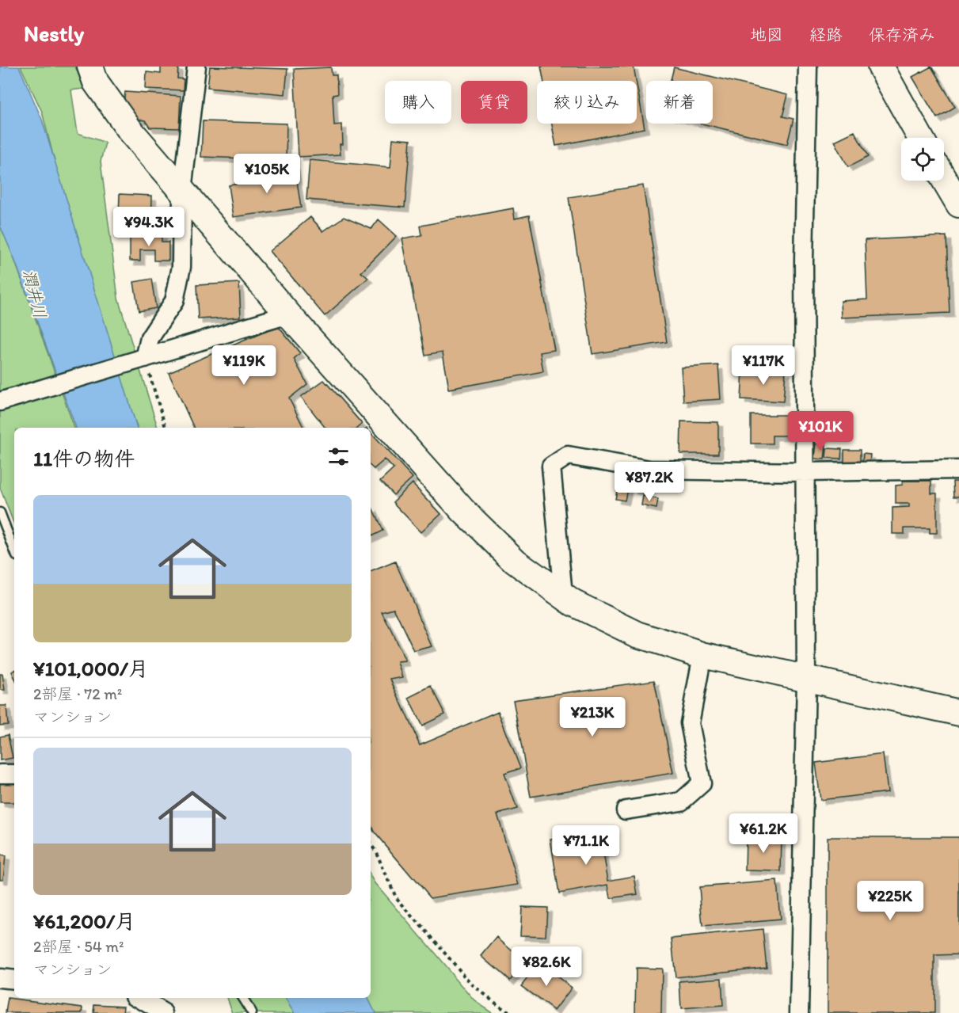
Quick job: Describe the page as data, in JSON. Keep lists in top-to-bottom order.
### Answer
{
  "water": ["潤井川"],
  "page": {
    "header": "Nestly",
    "nav": ["地図", "経路", "保存済み"],
    "chip": [
      "購入",
      "賃貸",
      "絞り込み",
      "新着"
    ],
    "price": [
      "¥105K",
      "¥94.3K",
      "¥119K",
      "¥117K",
      "¥101K",
      "¥87.2K",
      "¥213K",
      "¥61.2K",
      "¥71.1K",
      "¥225K",
      "¥82.6K"
    ],
    "heading": "11件の物件",
    "list": [
      {
        "name": "¥101,000/月",
        "note": "2部屋 · 72 m² · マンション"
      },
      {
        "name": "¥61,200/月",
        "note": "2部屋 · 54 m² · マンション"
      }
    ]
  }
}
